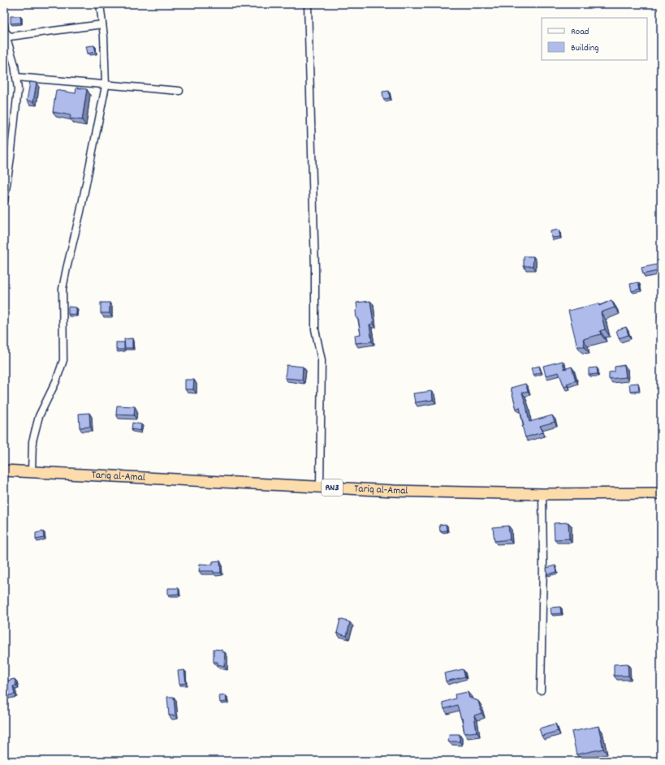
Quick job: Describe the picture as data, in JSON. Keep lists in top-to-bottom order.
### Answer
{
  "streets": {
    "highway": ["Tariq al-Amal", "RN3"]
  },
  "legend": ["Road", "Building"]
}
